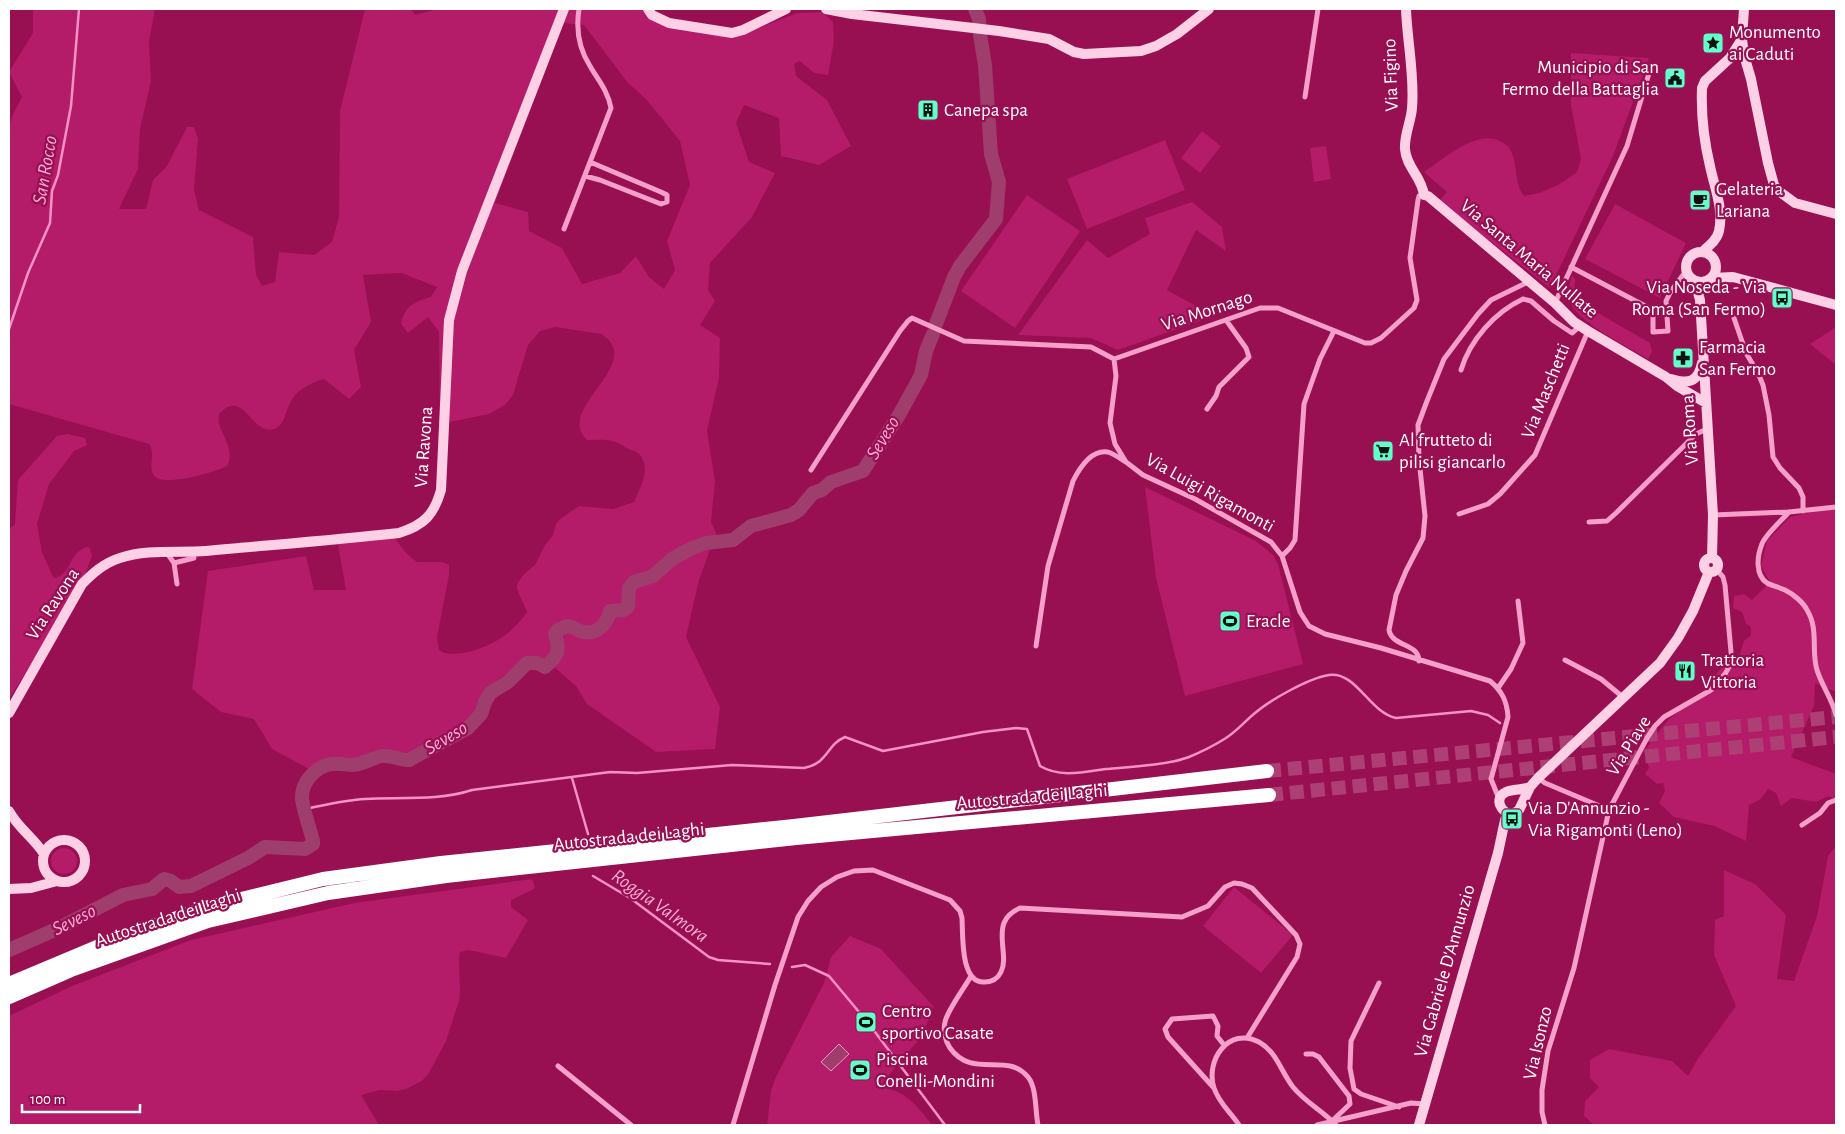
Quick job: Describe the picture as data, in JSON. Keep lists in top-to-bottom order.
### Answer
{
  "streets": {
    "highway": ["Autostrada dei Laghi"],
    "street": [
      "Via Figino",
      "Via Santa Maria Nullate",
      "Via Mornago",
      "Via Maschetti",
      "Via Roma",
      "Via Ravona",
      "Via Luigi Rigamonti",
      "Via Piave",
      "Via Gabriele D'Annunzio",
      "Via Isonzo"
    ]
  },
  "crossings": [
    ["Via Figino", "Via Santa Maria Nullate"],
    ["Via Figino", "Via Mornago"],
    ["Via Santa Maria Nullate", "Via Mornago"],
    ["Via Santa Maria Nullate", "Via Maschetti"],
    ["Via Santa Maria Nullate", "Via Roma"],
    ["Via Santa Maria Nullate", "Via Luigi Rigamonti"],
    ["Via Mornago", "Via Luigi Rigamonti"],
    ["Via Roma", "Via Piave"],
    ["Via Piave", "Via Isonzo"]
  ],
  "water": ["San Rocco", "Seveso", "Roggia Valmora"],
  "places": {
    "place": ["Monumento ai Caduti"],
    "public building": ["Municipio di San Fermo della Battaglia"],
    "building": ["Canepa spa"],
    "cafe": ["Gelateria Lariana"],
    "bus stop": ["Via Noseda - Via Roma (San Fermo)", "Via D'Annunzio - Via Rigamonti (Leno)"],
    "pharmacy": ["Farmacia San Fermo"],
    "supermarket": ["Al frutteto di pilisi giancarlo"],
    "sports": ["Eracle", "Centro sportivo Casate", "Piscina Conelli-Mondini"],
    "restaurant": ["Trattoria Vittoria"]
  },
  "scale_bar": "100 m"
}
